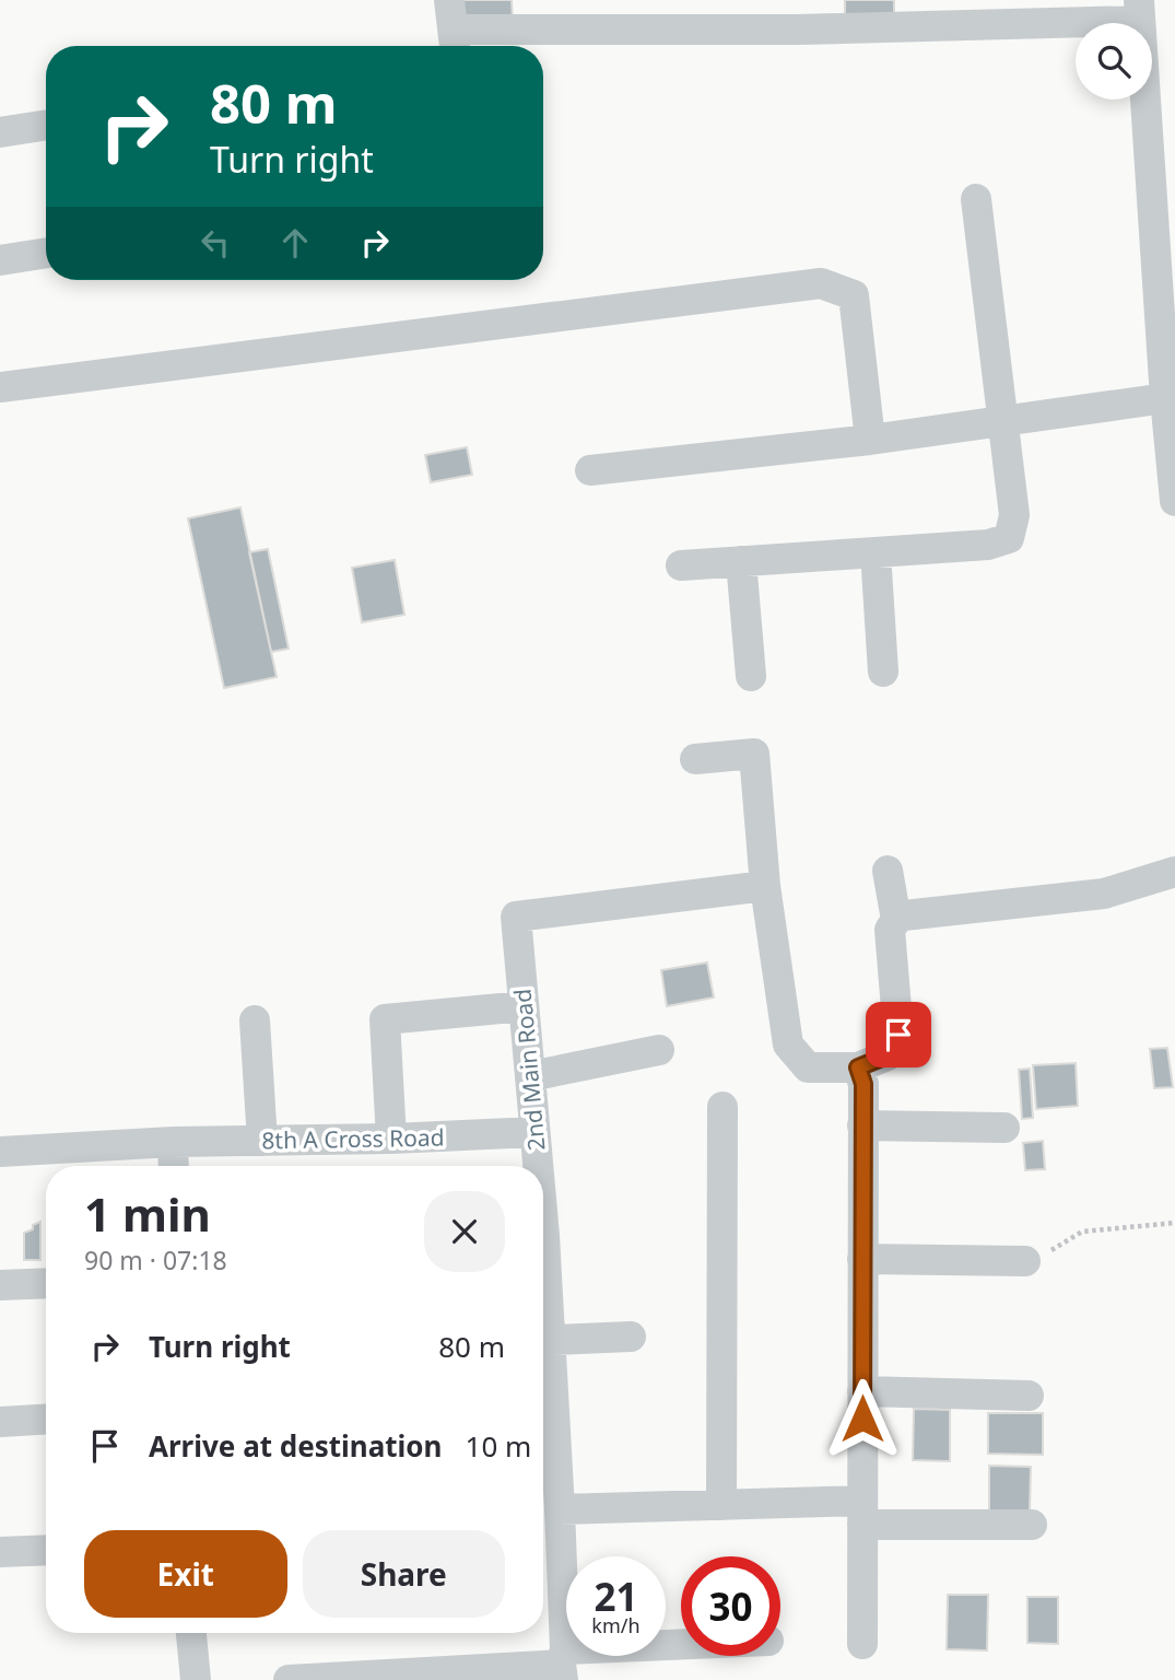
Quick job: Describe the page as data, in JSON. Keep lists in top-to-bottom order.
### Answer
{
  "streets": {
    "street": ["2nd Main Road", "8th A Cross Road"]
  },
  "crossings": [
    ["2nd Main Road", "8th A Cross Road"]
  ],
  "page": {
    "turn": ["80 m", "Turn right"],
    "heading": ["1 min", "90 m · 07:18"],
    "list": [
      {
        "name": "Turn right",
        "value": "80 m"
      },
      {
        "name": "Arrive at destination",
        "value": "10 m"
      }
    ],
    "buttons": ["Exit", "Share"],
    "speed": "21 km/h",
    "limit": "30"
  }
}
